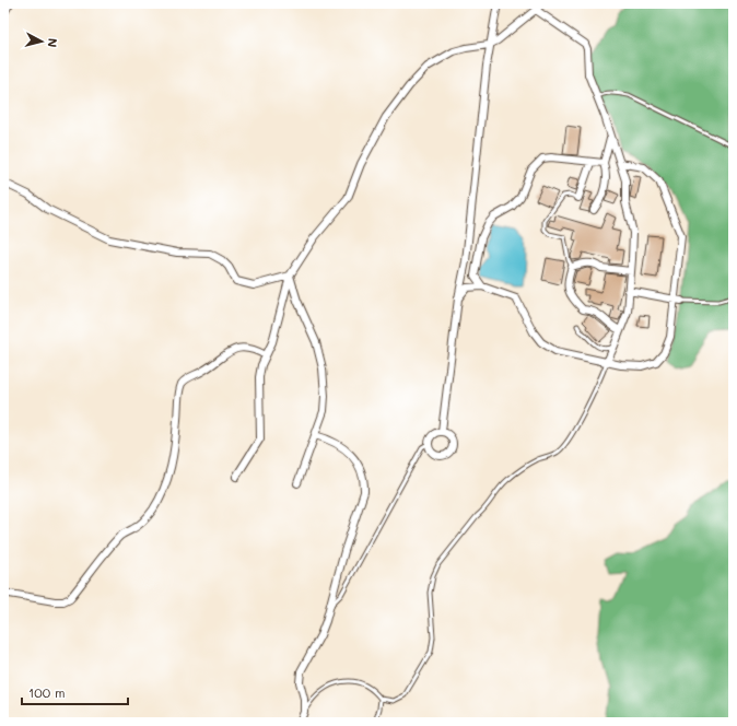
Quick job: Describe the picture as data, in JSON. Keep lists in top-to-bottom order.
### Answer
{
  "scale_bar": "100 m",
  "north": "right"
}
